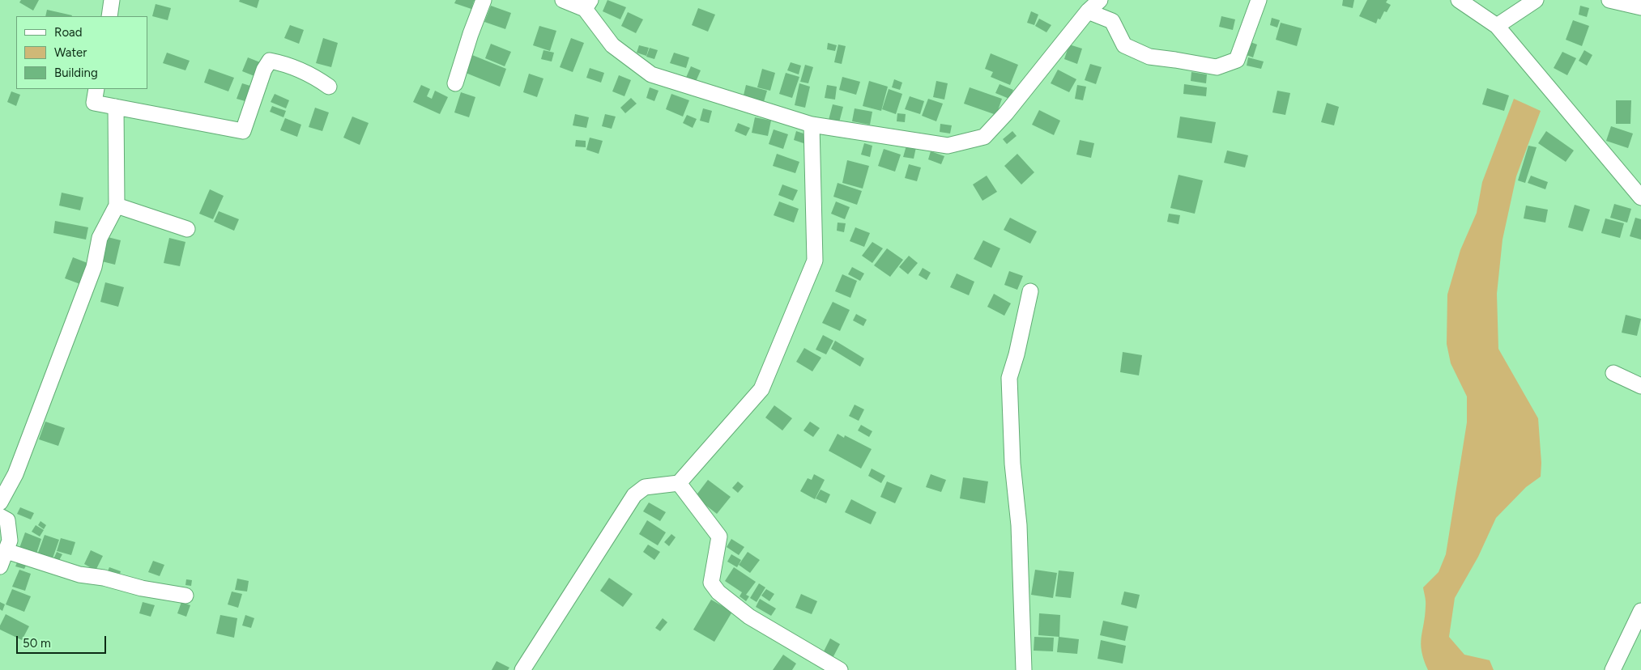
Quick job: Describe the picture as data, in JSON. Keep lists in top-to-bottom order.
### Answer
{
  "legend": ["Road", "Water", "Building"],
  "scale_bar": "50 m"
}
